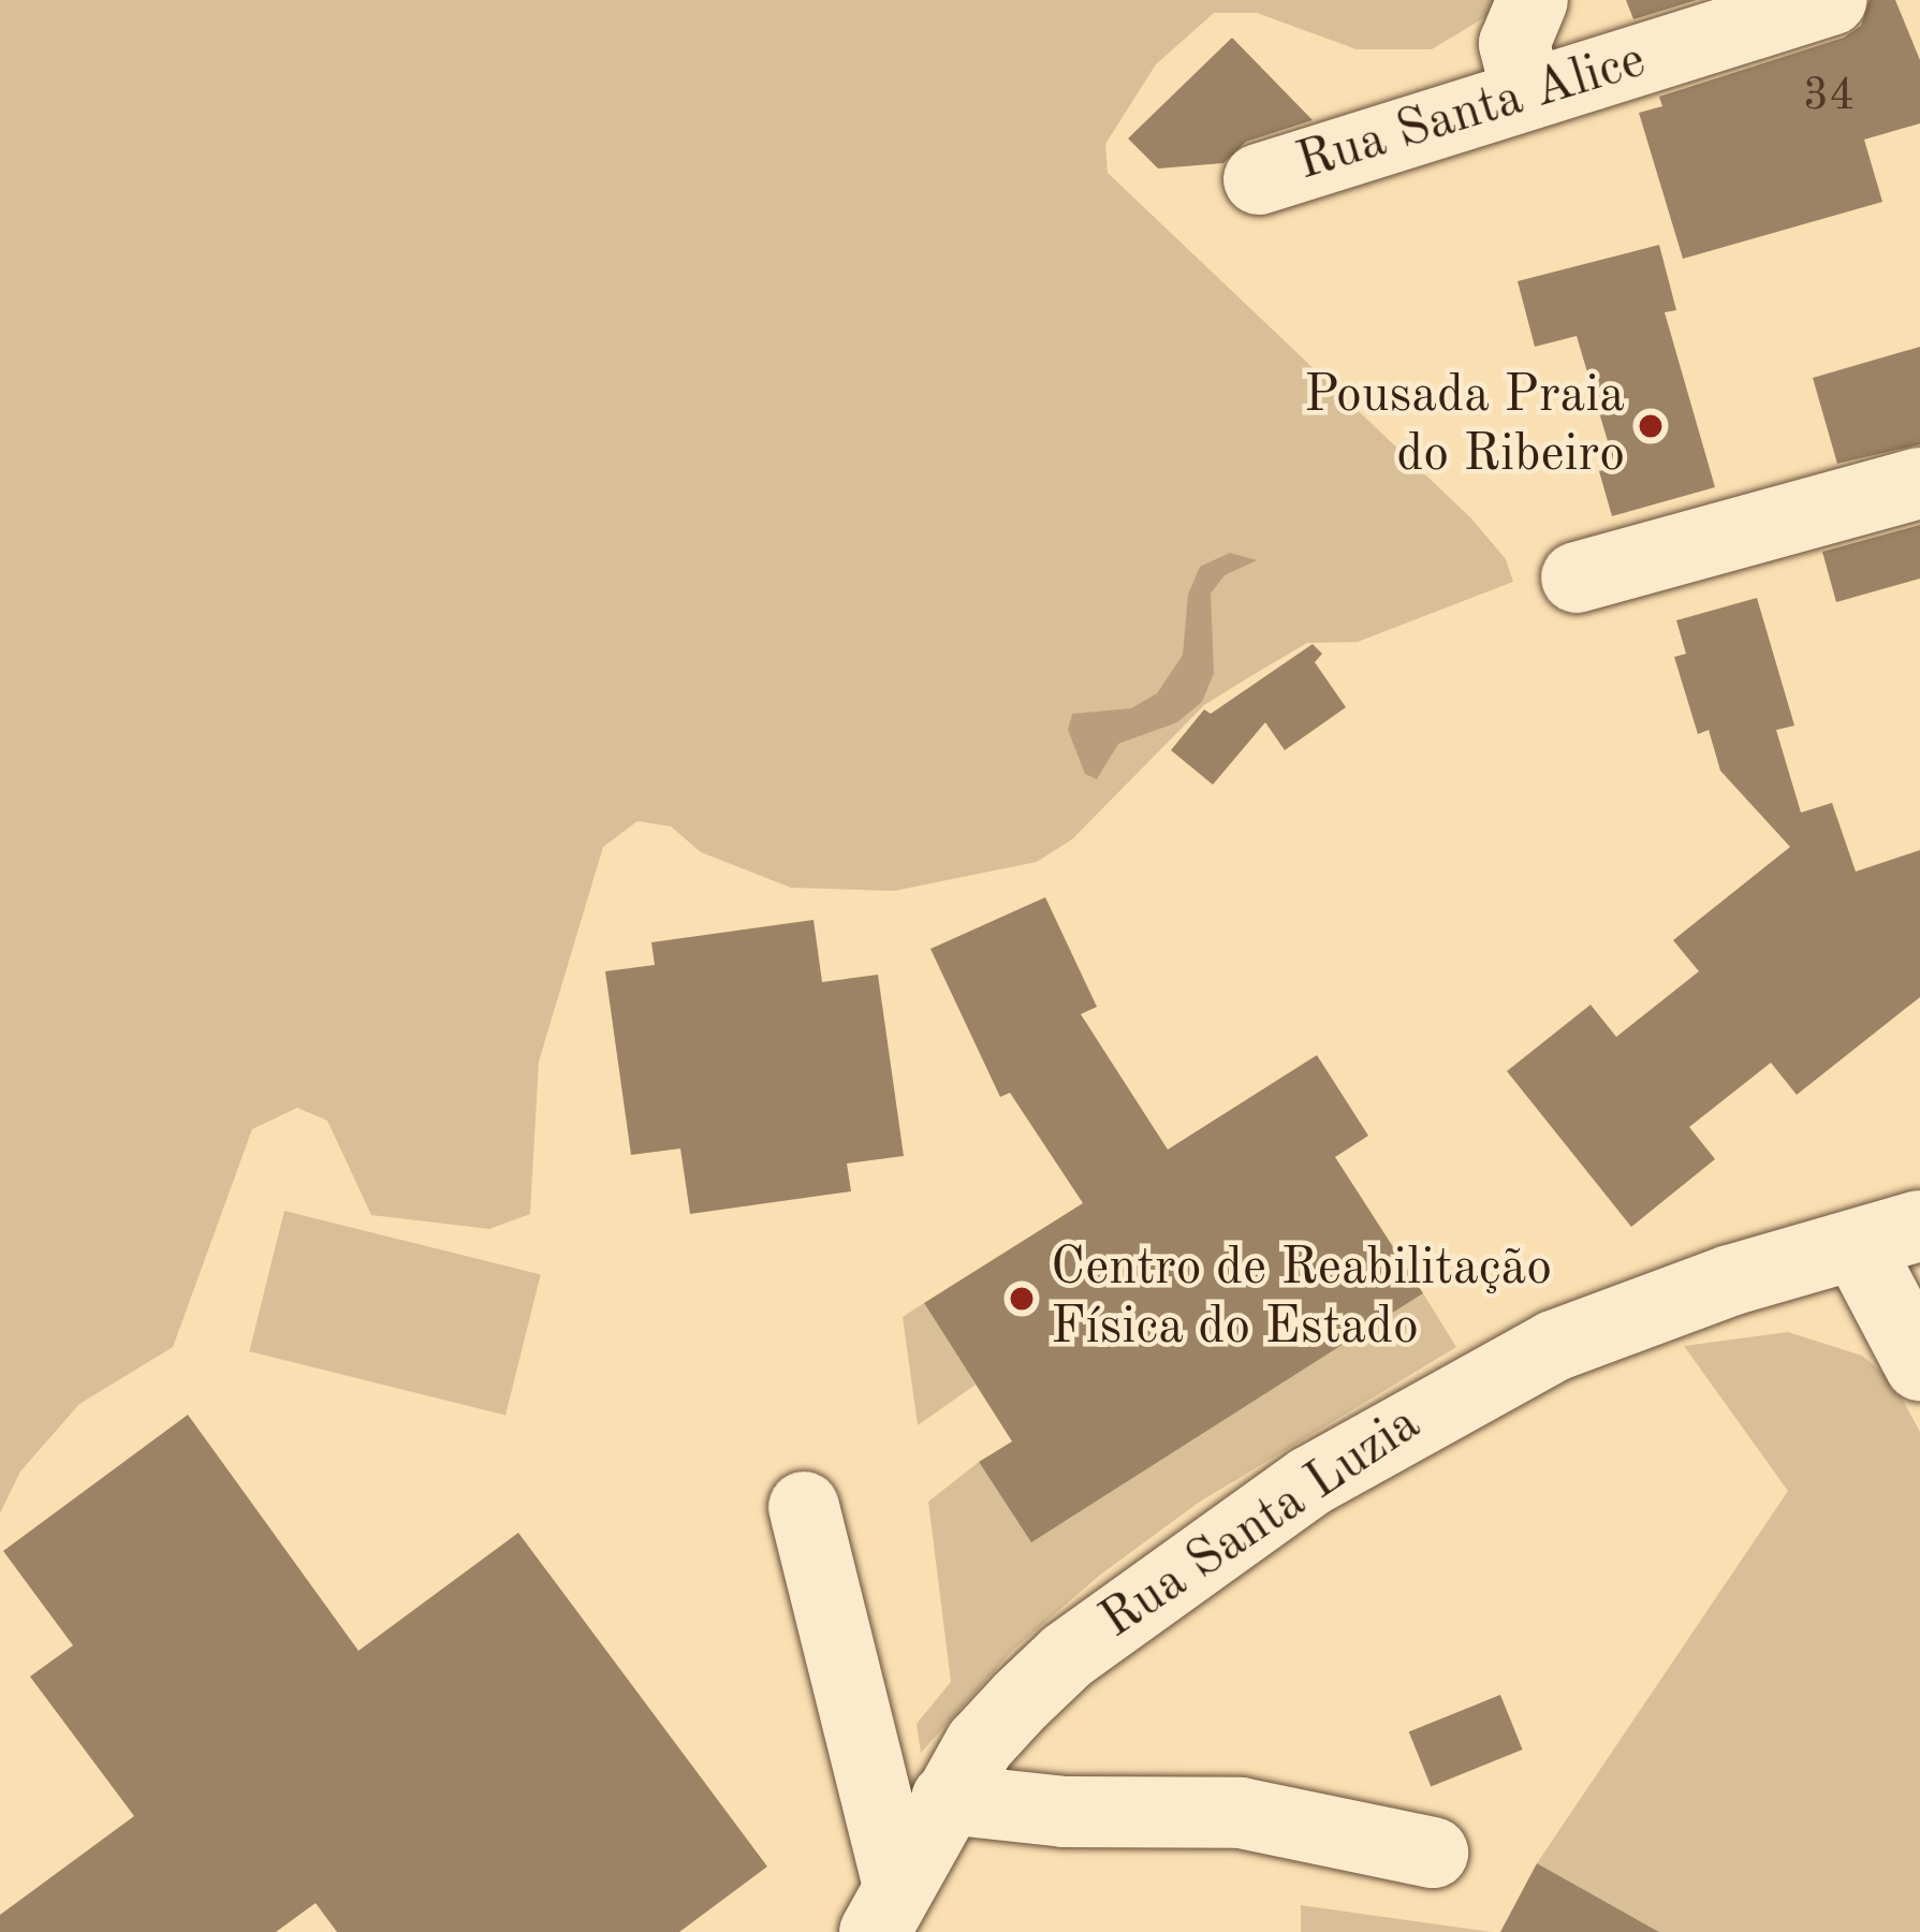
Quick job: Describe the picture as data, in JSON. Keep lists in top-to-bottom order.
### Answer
{
  "streets": {
    "street": ["Rua Santa Alice", "Rua Santa Luzia"]
  },
  "places": ["Pousada Praia do Ribeiro", "Centro de Reabilitação Física do Estado"],
  "house_numbers": ["34"]
}
